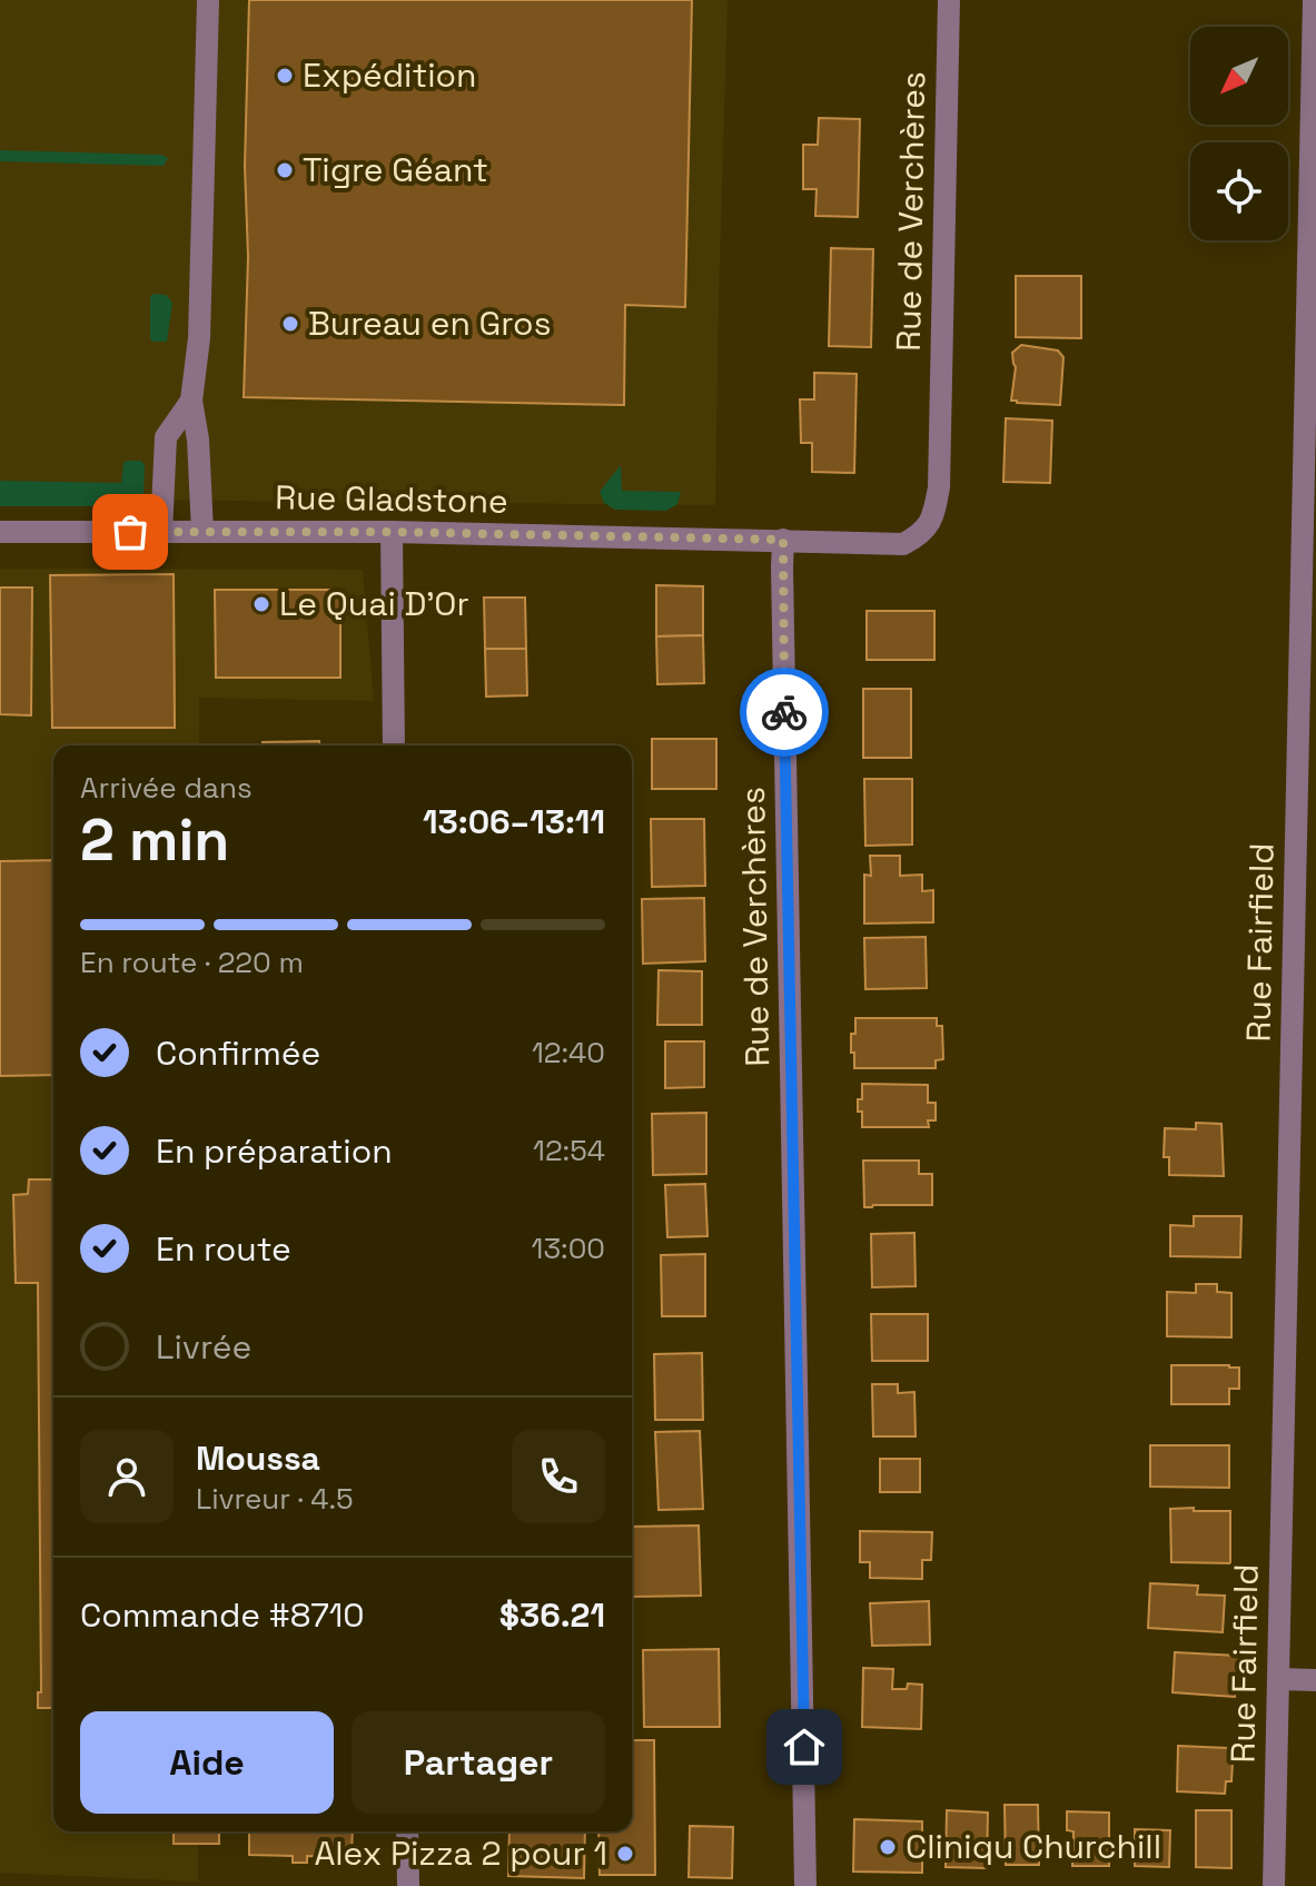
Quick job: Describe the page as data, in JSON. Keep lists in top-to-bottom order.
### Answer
{
  "streets": {
    "street": ["Rue de Verchères", "Rue Gladstone", "Rue Fairfield"]
  },
  "crossings": [
    ["Rue de Verchères", "Rue Gladstone"]
  ],
  "places": [
    "Expédition",
    "Tigre Géant",
    "Bureau en Gros",
    "Le Quai D'Or",
    "Cliniqu Churchill",
    "Alex Pizza 2 pour 1"
  ],
  "north": "bottom left",
  "page": {
    "heading": ["2 min", "Arrivée dans", "13:06–13:11"],
    "panel": [
      "Moussa",
      "Livreur · 4.5",
      "Commande #8710",
      "$36.21"
    ],
    "bar": "En route · 220 m",
    "list": [
      ["Confirmée", "12:40"],
      ["En préparation", "12:54"],
      ["En route", "13:00"],
      "Livrée"
    ],
    "buttons": ["Aide", "Partager"]
  }
}
